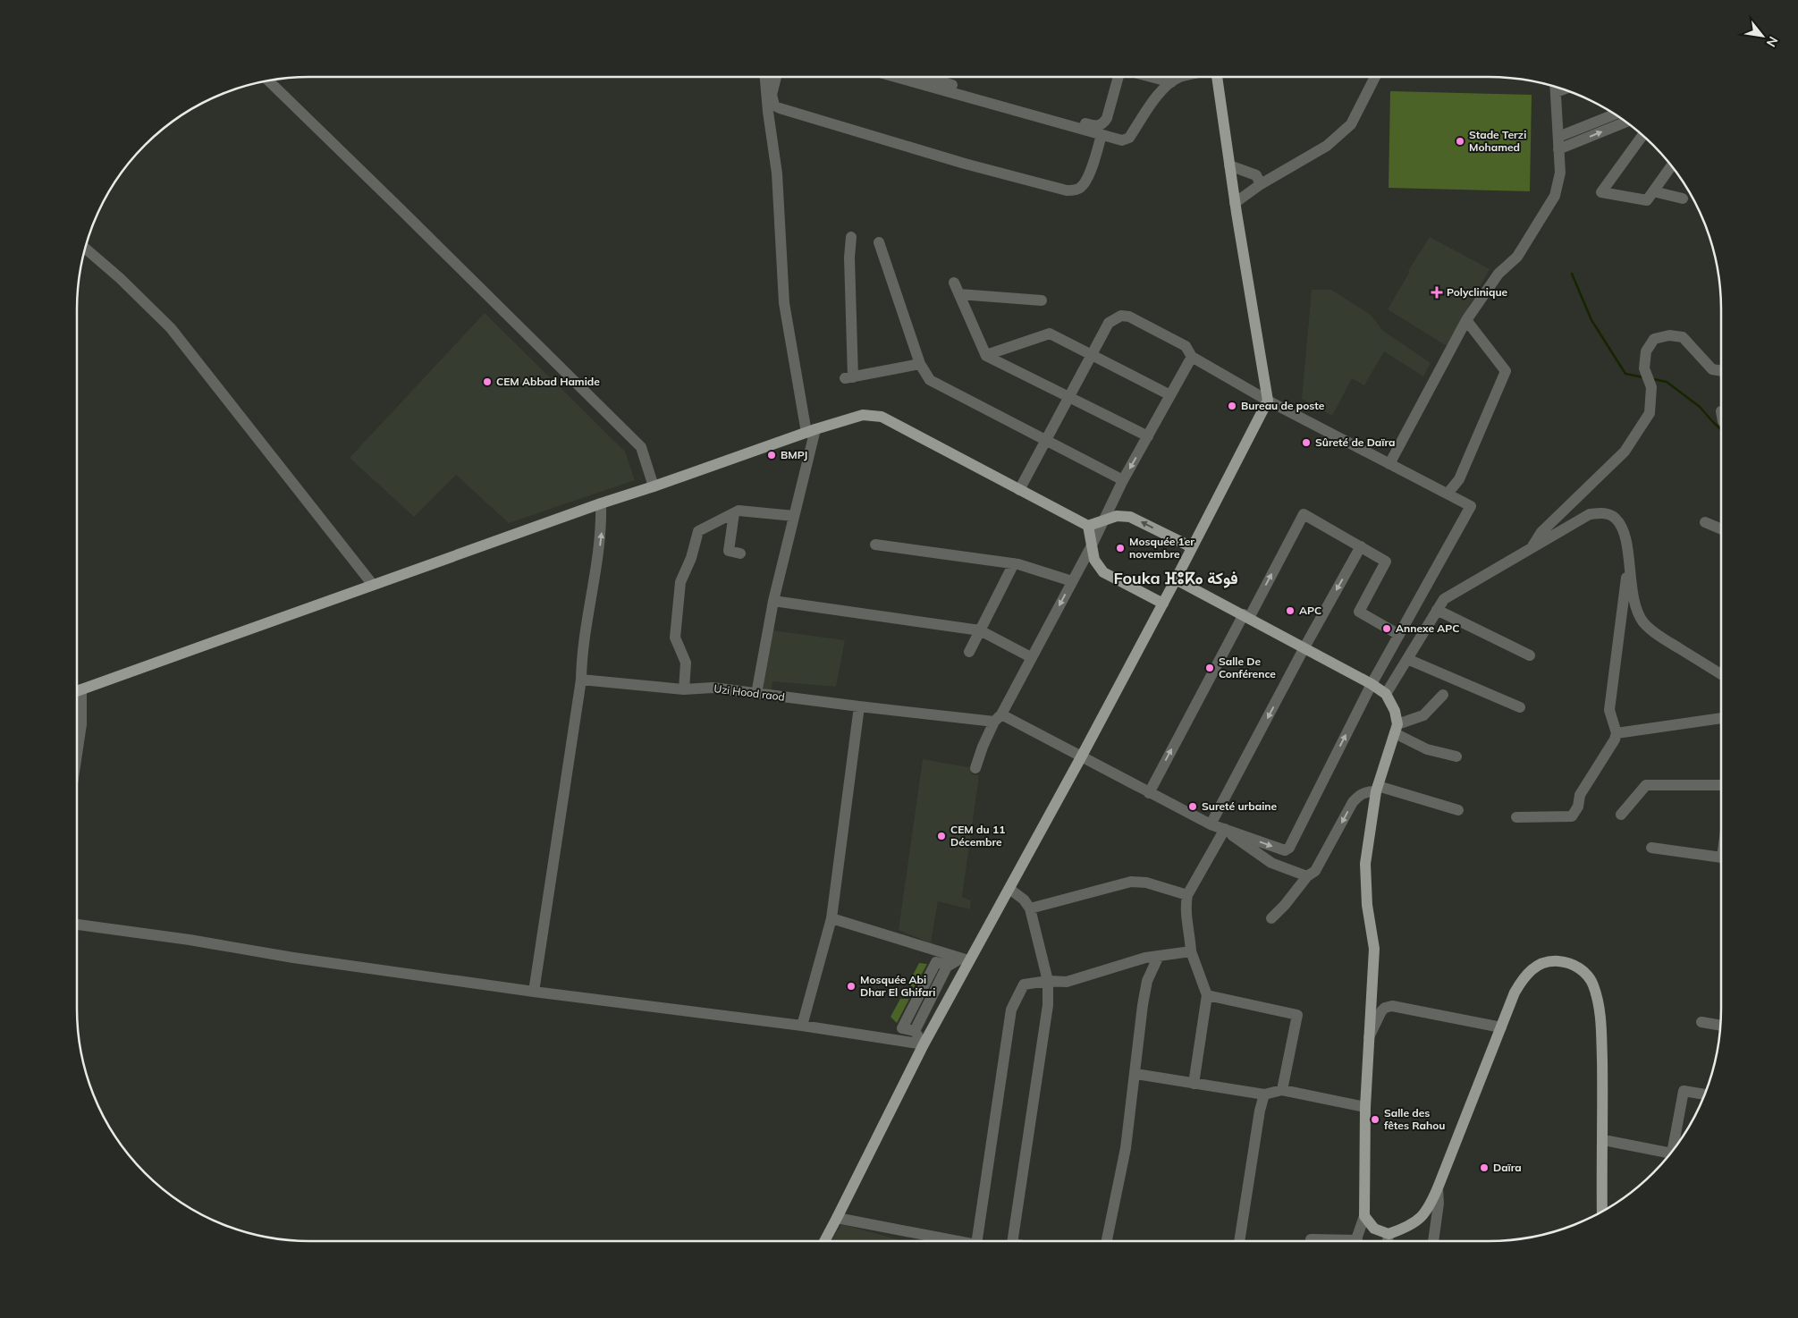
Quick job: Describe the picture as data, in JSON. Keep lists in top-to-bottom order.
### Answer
{
  "streets": {
    "street": ["Uzi Hood raod"]
  },
  "districts": ["Fouka ⴼⵓⴽⴰ فوكة"],
  "places": {
    "other": [
      "Stade Terzi Mohamed",
      "CEM Abbad Hamide",
      "Bureau de poste",
      "Sûreté de Daïra",
      "BMPJ",
      "Mosquée 1er novembre",
      "APC",
      "Annexe APC",
      "Salle De Conférence",
      "Sureté urbaine",
      "CEM du 11 Décembre",
      "Mosquée Abi Dhar El Ghifari",
      "Salle des fêtes Rahou",
      "Daïra"
    ],
    "health": ["Polyclinique"]
  },
  "north": "bottom right"
}
